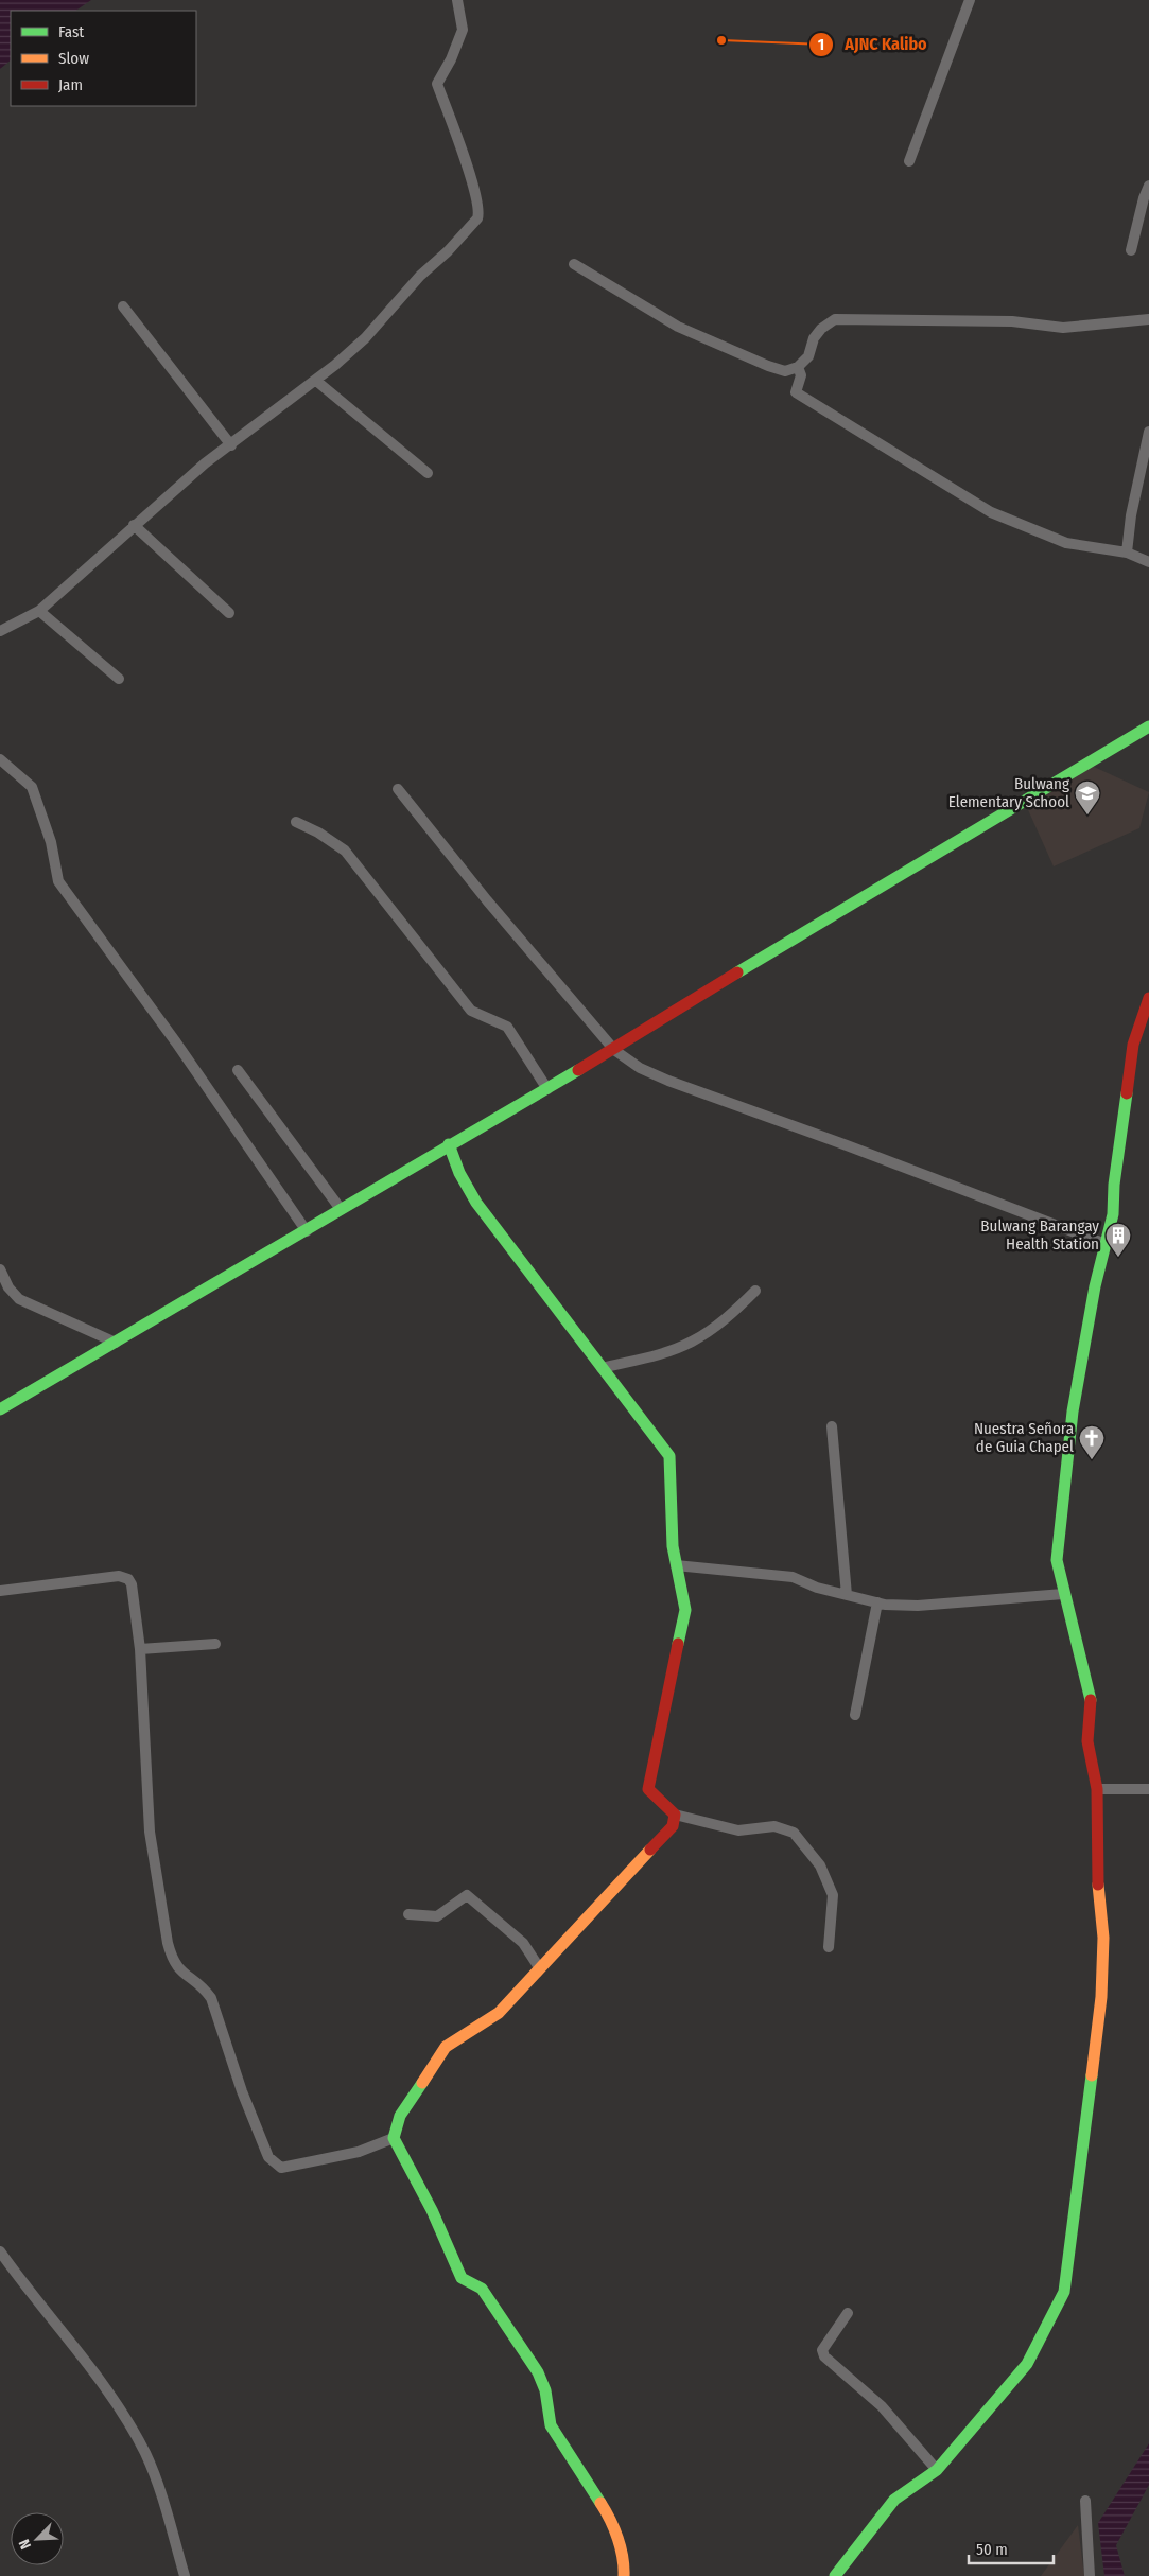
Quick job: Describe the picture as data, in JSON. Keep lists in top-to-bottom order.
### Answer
{
  "places": {
    "other": ["AJNC Kalibo"],
    "school or university": ["Bulwang Elementary School"],
    "building": ["Bulwang Barangay Health Station"],
    "church": ["Nuestra Señora de Guia Chapel"]
  },
  "legend": ["Fast", "Slow", "Jam"],
  "scale_bar": "50 m",
  "north": "bottom left"
}
